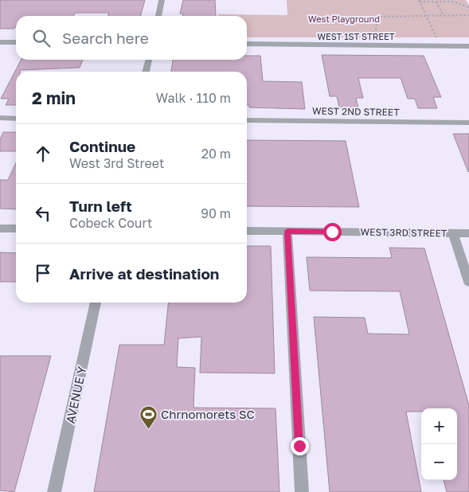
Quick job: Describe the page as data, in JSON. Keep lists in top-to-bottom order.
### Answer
{
  "streets": {
    "street": [
      "WEST 1ST STREET",
      "WEST 2ND STREET",
      "WEST 3RD STREET",
      "AVENUE Y"
    ]
  },
  "parks": ["West Playground"],
  "places": {
    "sports": ["Chrnomorets SC"]
  },
  "page": {
    "search": "Search here",
    "heading": ["2 min", "Walk · 110 m"],
    "list": [
      ["Continue", "West 3rd Street", "20 m"],
      ["Turn left", "Cobeck Court", "90 m"],
      "Arrive at destination"
    ],
    "map_buttons": ["+", "−"]
  }
}
